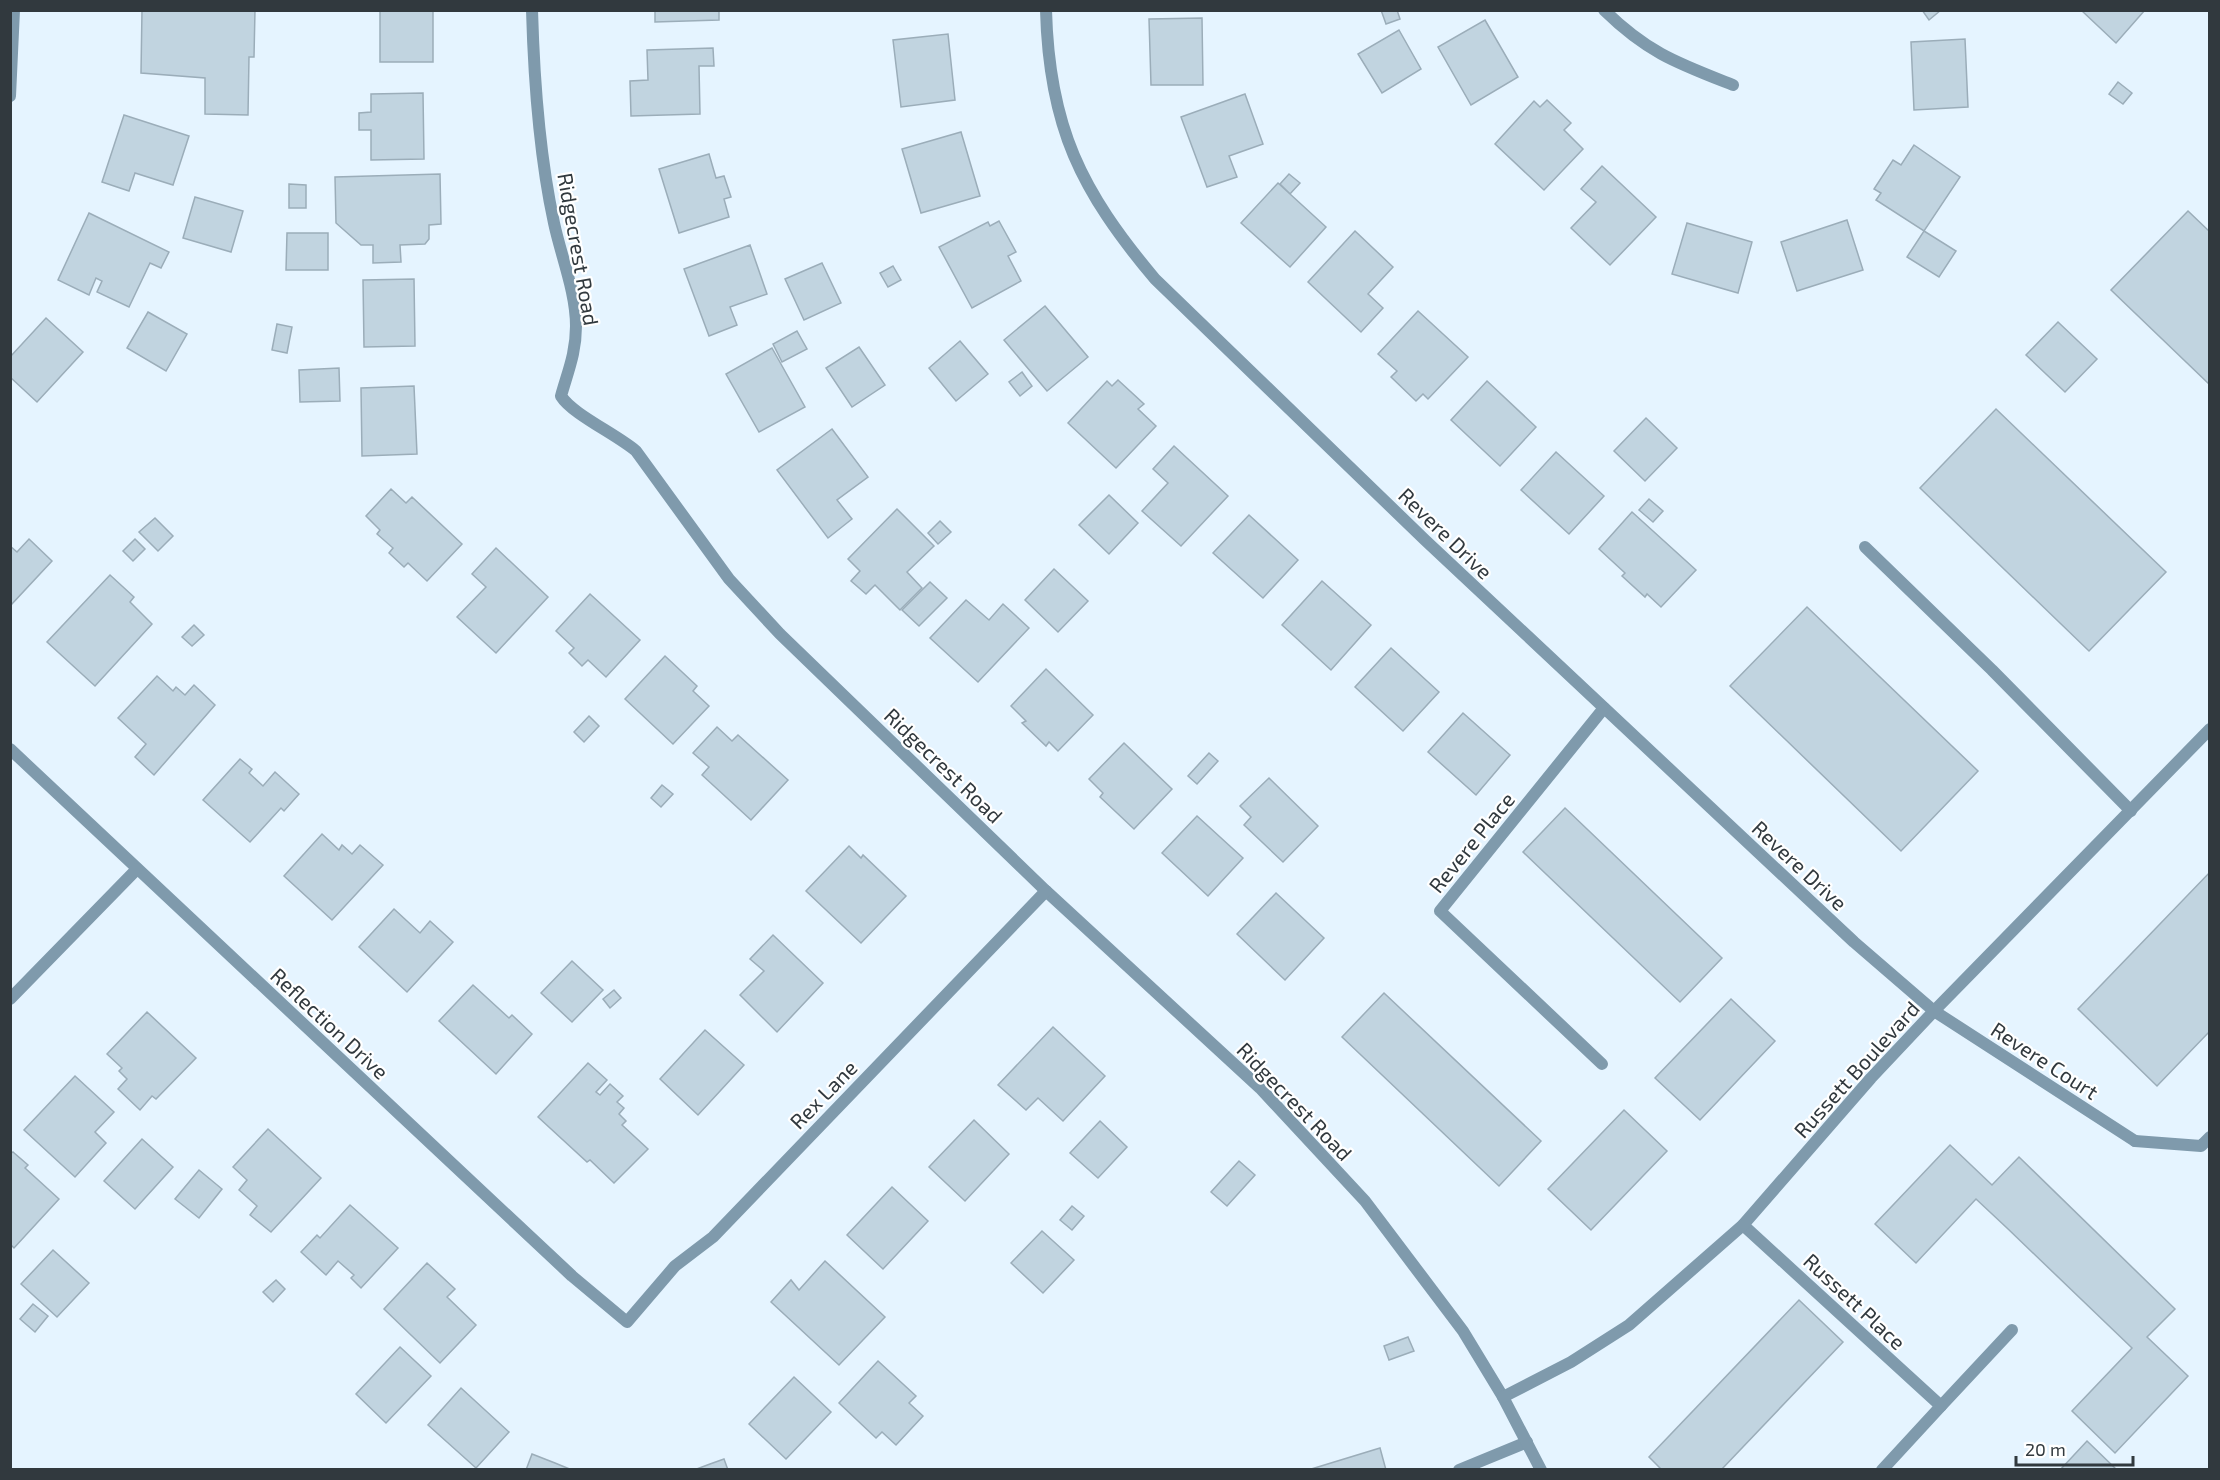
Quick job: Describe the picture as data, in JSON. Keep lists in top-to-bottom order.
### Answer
{
  "streets": {
    "street": [
      "Ridgecrest Road",
      "Revere Drive",
      "Revere Place",
      "Reflection Drive",
      "Revere Court",
      "Russett Boulevard",
      "Rex Lane",
      "Russett Place"
    ]
  },
  "crossings": [
    ["Ridgecrest Road", "Russett Boulevard"],
    ["Ridgecrest Road", "Rex Lane"],
    ["Revere Drive", "Revere Place"],
    ["Revere Drive", "Revere Court"],
    ["Revere Drive", "Russett Boulevard"],
    ["Reflection Drive", "Rex Lane"],
    ["Revere Court", "Russett Boulevard"],
    ["Russett Boulevard", "Russett Place"]
  ],
  "scale_bar": "20 m"
}
